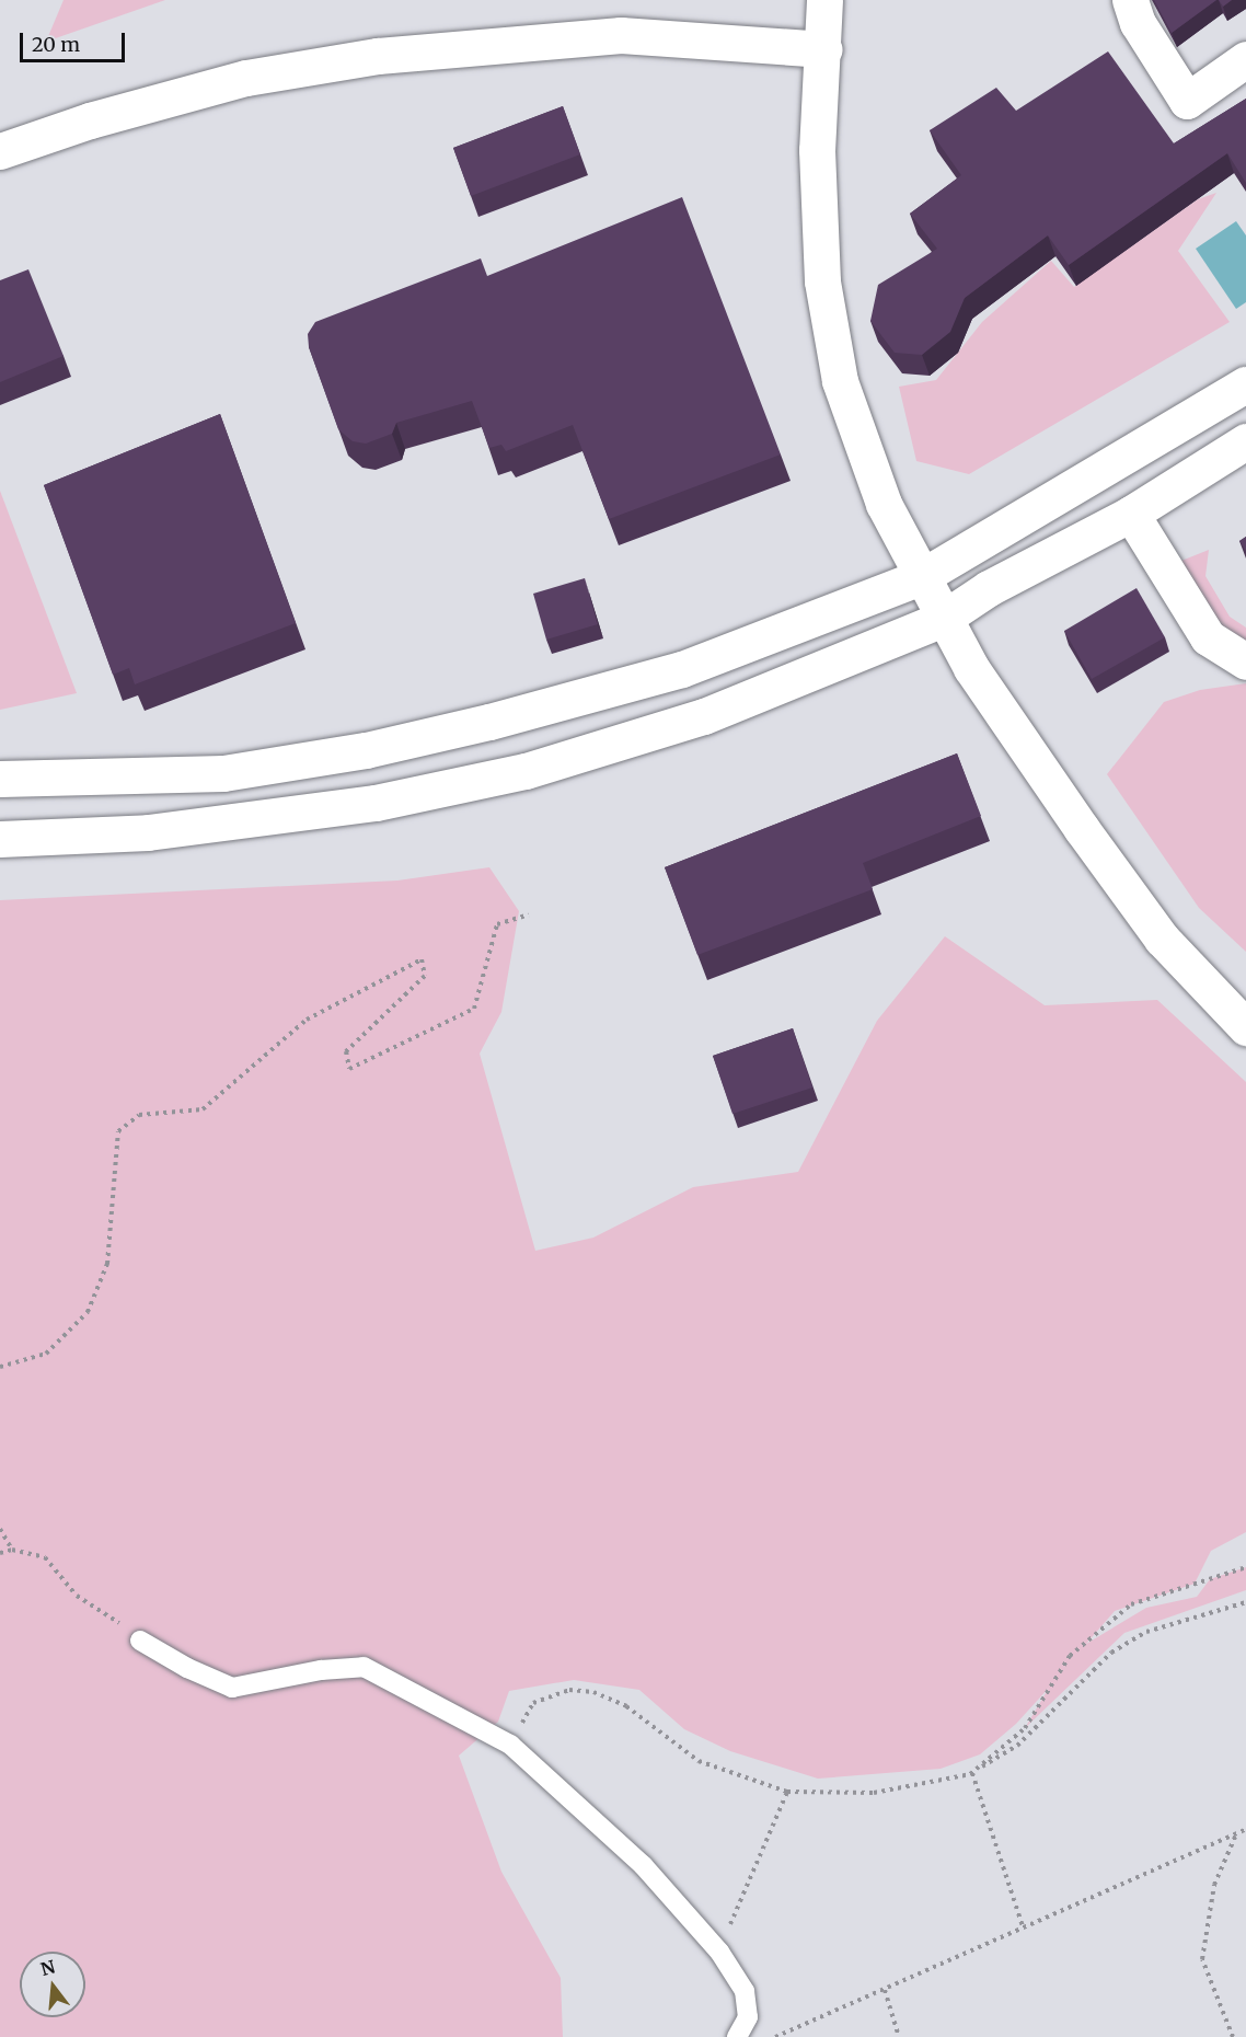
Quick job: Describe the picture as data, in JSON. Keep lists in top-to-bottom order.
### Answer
{
  "scale_bar": "20 m",
  "north": "top"
}
